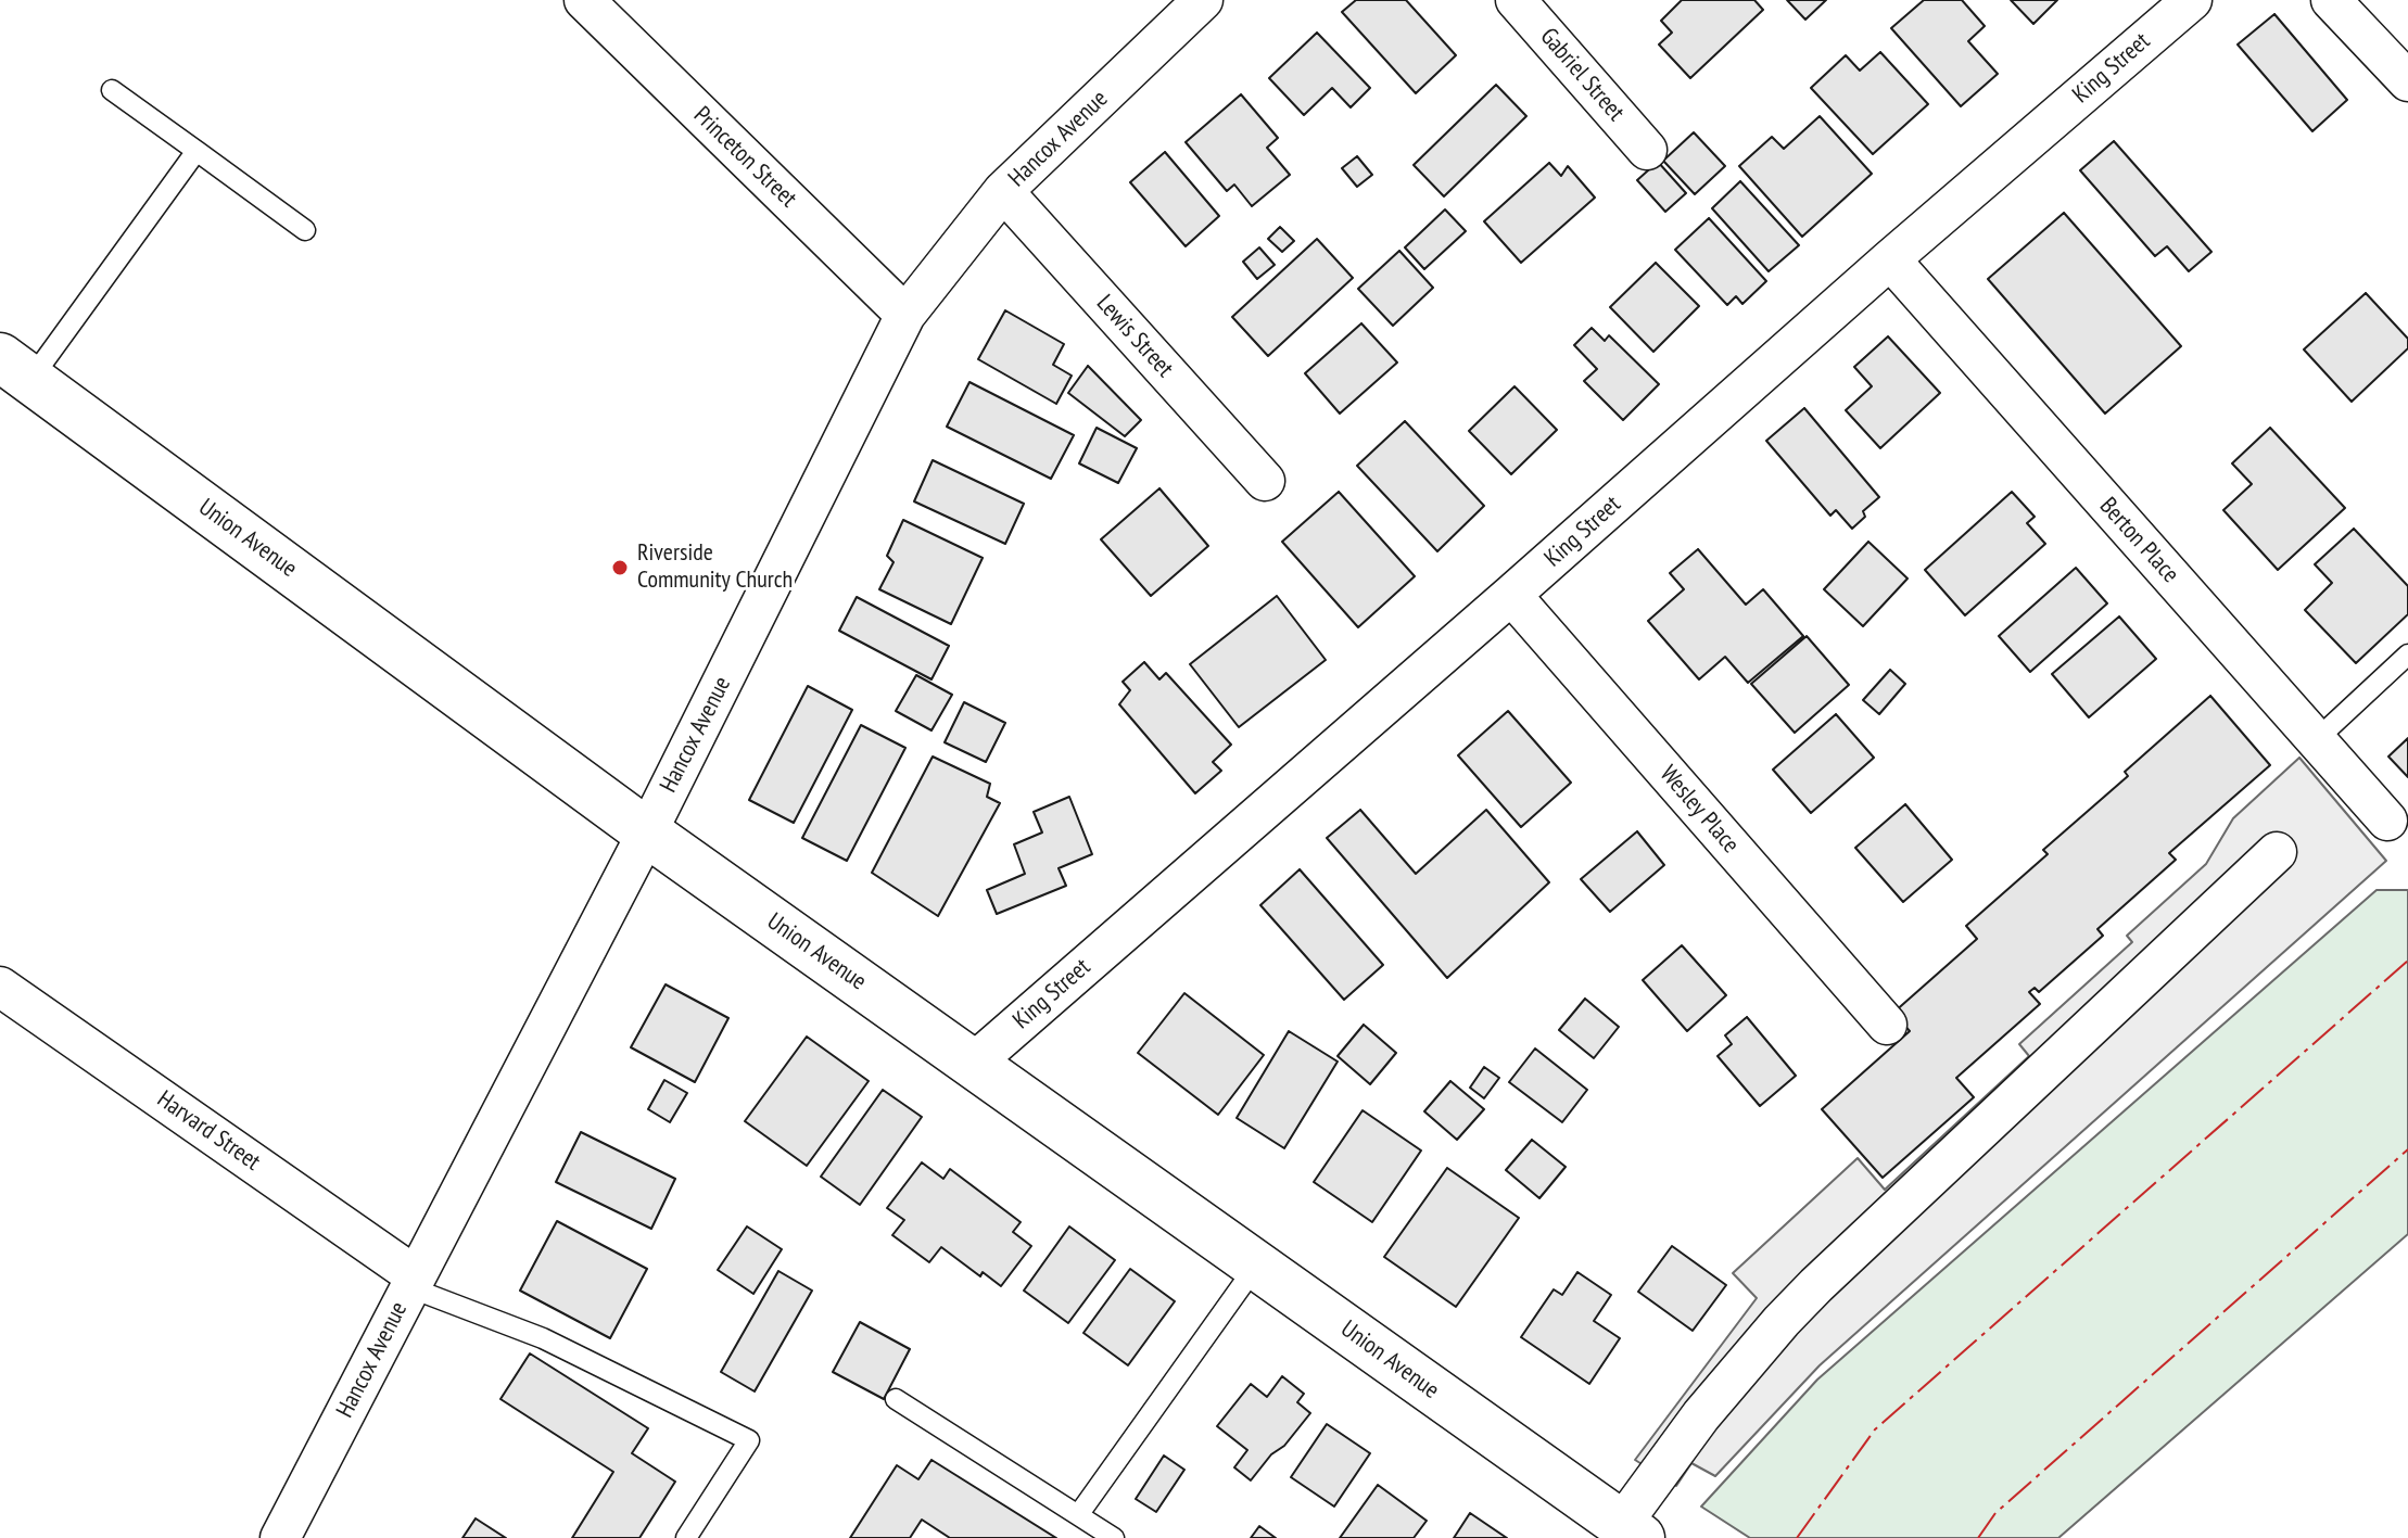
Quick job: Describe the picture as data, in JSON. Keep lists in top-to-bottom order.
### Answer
{
  "streets": {
    "street": [
      "King Street",
      "Gabriel Street",
      "Hancox Avenue",
      "Princeton Street",
      "Lewis Street",
      "Union Avenue",
      "Berton Place",
      "Wesley Place",
      "Harvard Street"
    ]
  },
  "crossings": [
    ["King Street", "Union Avenue"],
    ["King Street", "Berton Place"],
    ["King Street", "Wesley Place"],
    ["Hancox Avenue", "Princeton Street"],
    ["Hancox Avenue", "Lewis Street"],
    ["Hancox Avenue", "Union Avenue"],
    ["Hancox Avenue", "Harvard Street"]
  ],
  "places": ["Riverside Community Church"]
}
